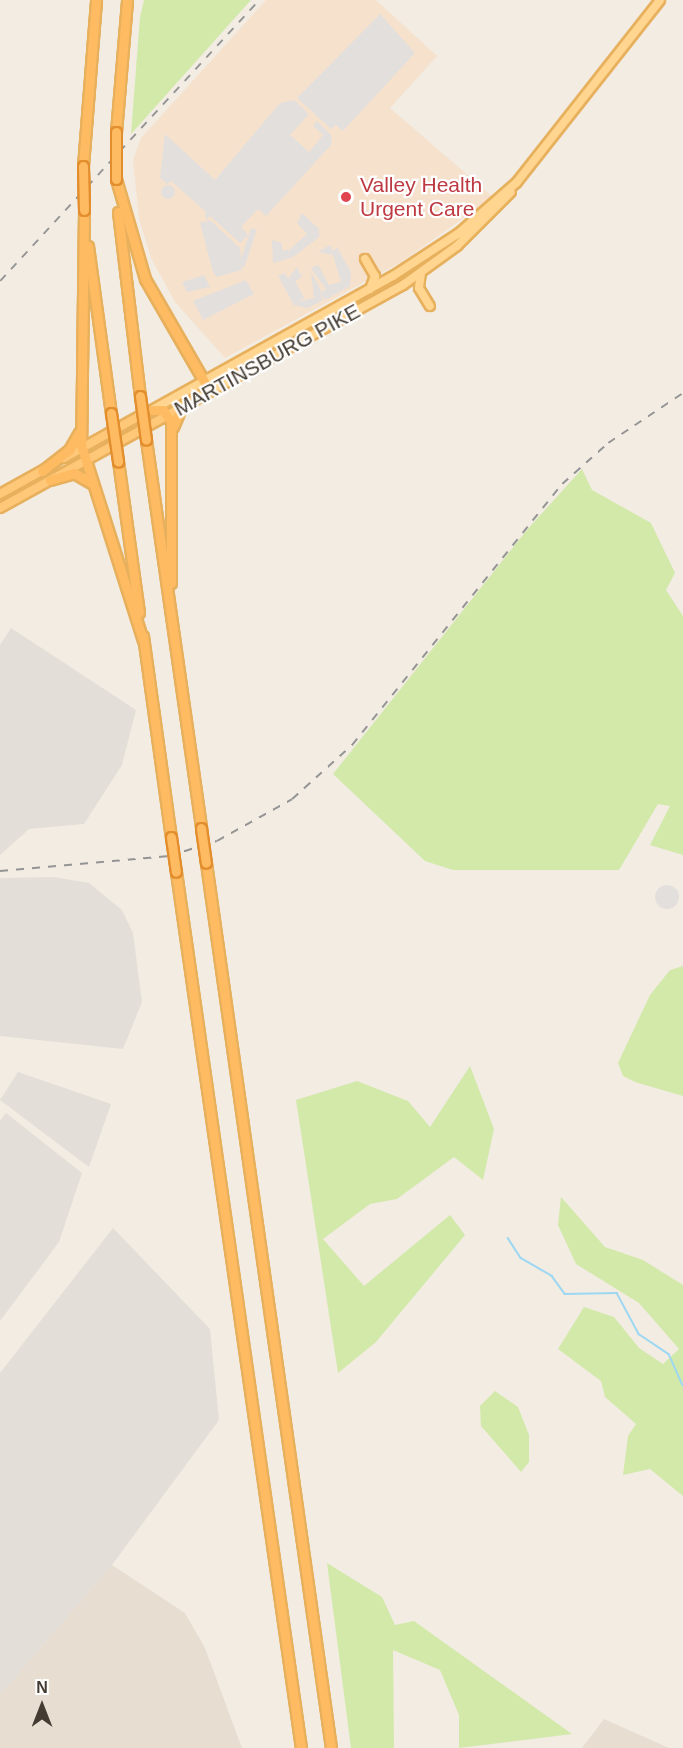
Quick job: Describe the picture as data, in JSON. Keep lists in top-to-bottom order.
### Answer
{
  "streets": {
    "highway": ["MARTINSBURG PIKE"]
  },
  "places": ["Valley Health Urgent Care"],
  "north": "top"
}
